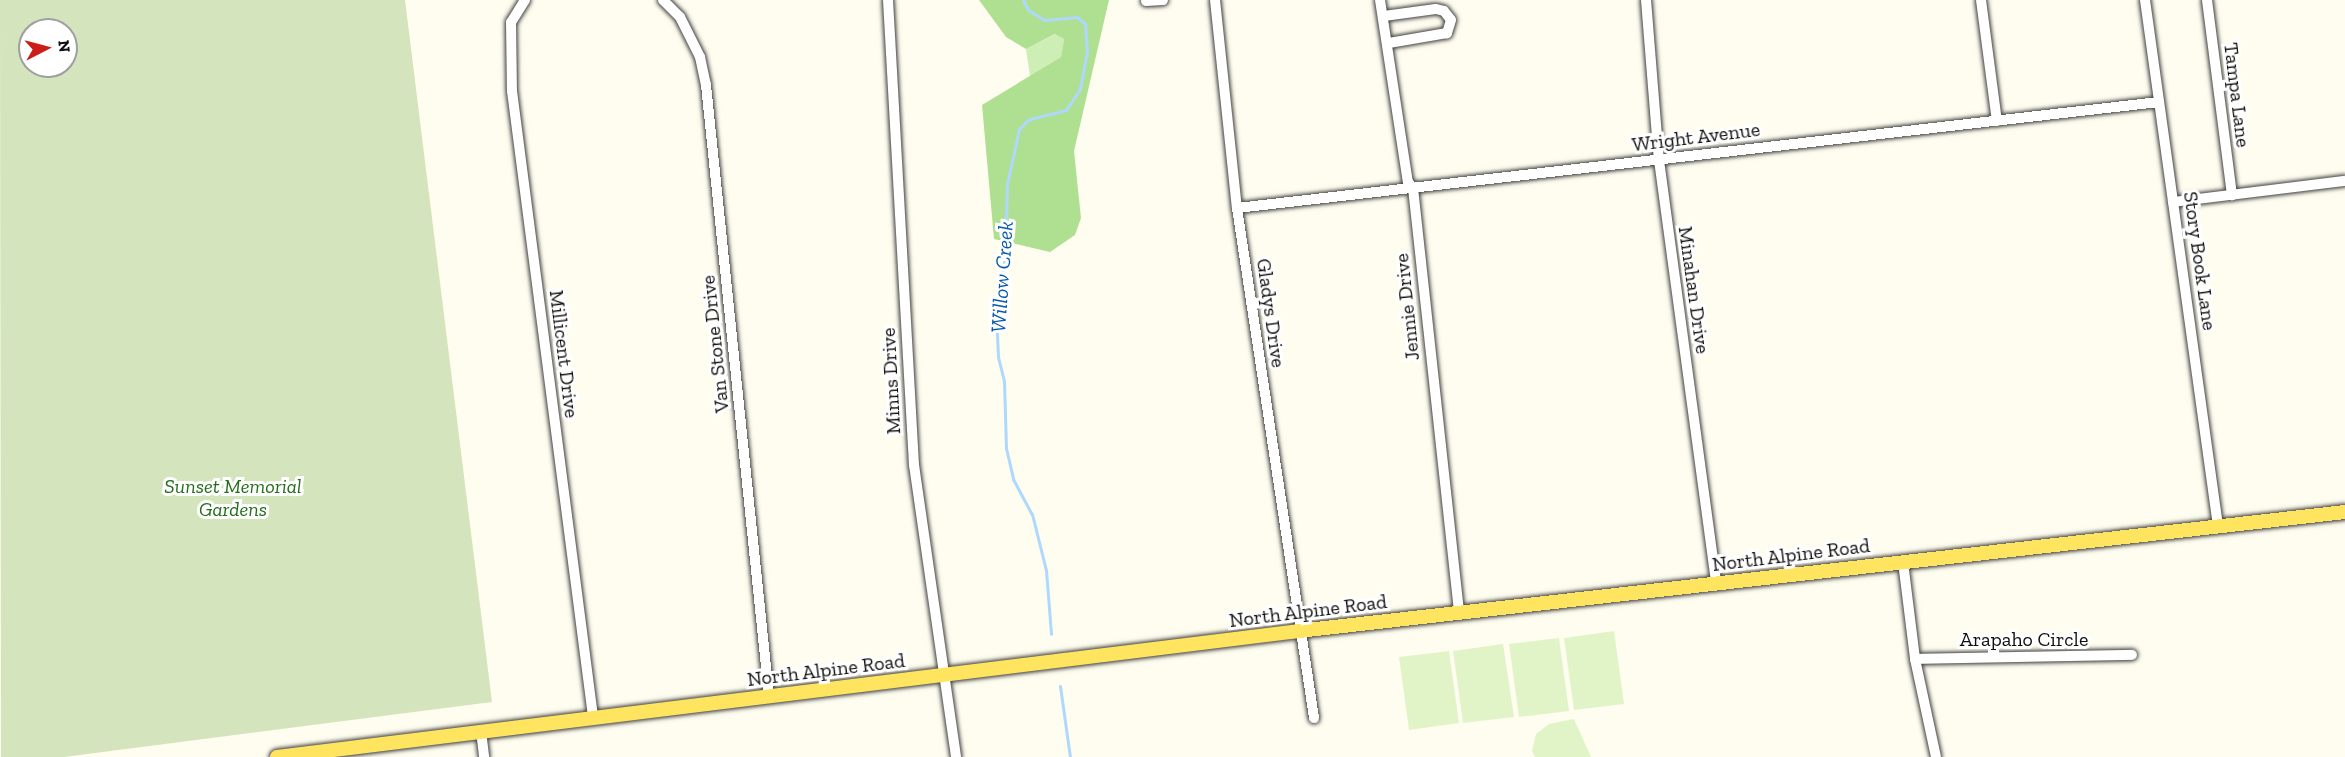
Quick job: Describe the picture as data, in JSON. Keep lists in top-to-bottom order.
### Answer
{
  "streets": {
    "main road": ["North Alpine Road"],
    "street": [
      "Tampa Lane",
      "Wright Avenue",
      "Story Book Lane",
      "Minahan Drive",
      "Jennie Drive",
      "Gladys Drive",
      "Van Stone Drive",
      "Millicent Drive",
      "Minns Drive",
      "Arapaho Circle"
    ]
  },
  "crossings": [
    ["Wright Avenue", "Story Book Lane"],
    ["Wright Avenue", "Minahan Drive"],
    ["Wright Avenue", "Jennie Drive"],
    ["Wright Avenue", "Gladys Drive"],
    ["Story Book Lane", "North Alpine Road"],
    ["Minahan Drive", "North Alpine Road"],
    ["Jennie Drive", "North Alpine Road"],
    ["Gladys Drive", "North Alpine Road"],
    ["Van Stone Drive", "North Alpine Road"],
    ["Millicent Drive", "North Alpine Road"],
    ["Minns Drive", "North Alpine Road"]
  ],
  "water": ["Willow Creek"],
  "parks": ["Sunset Memorial Gardens"],
  "north": "right"
}
